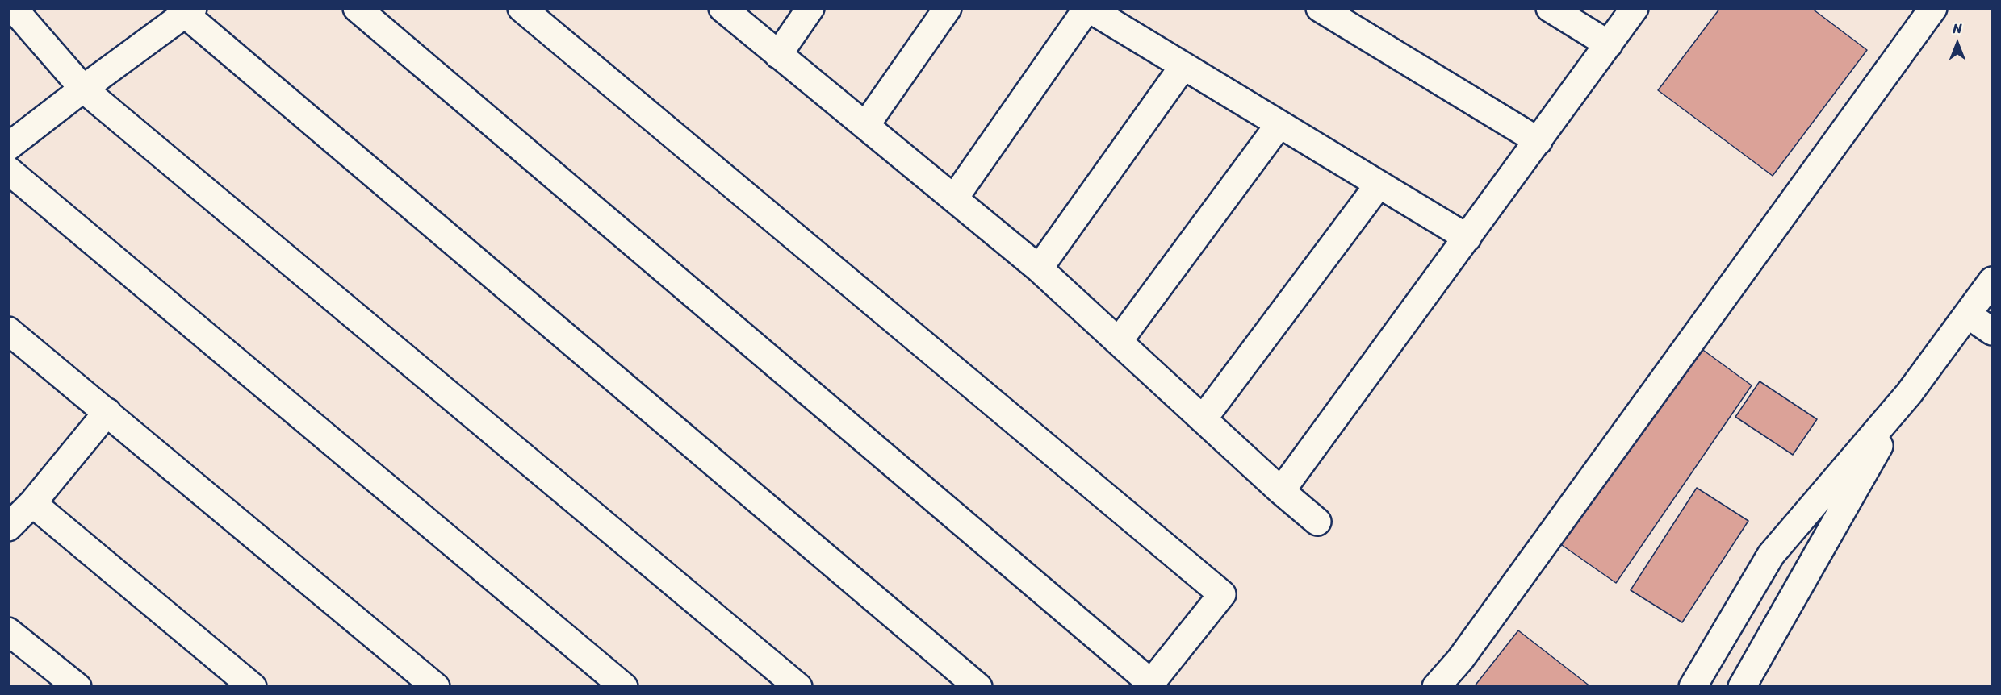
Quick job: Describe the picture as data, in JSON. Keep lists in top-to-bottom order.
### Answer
{
  "north": "top"
}
